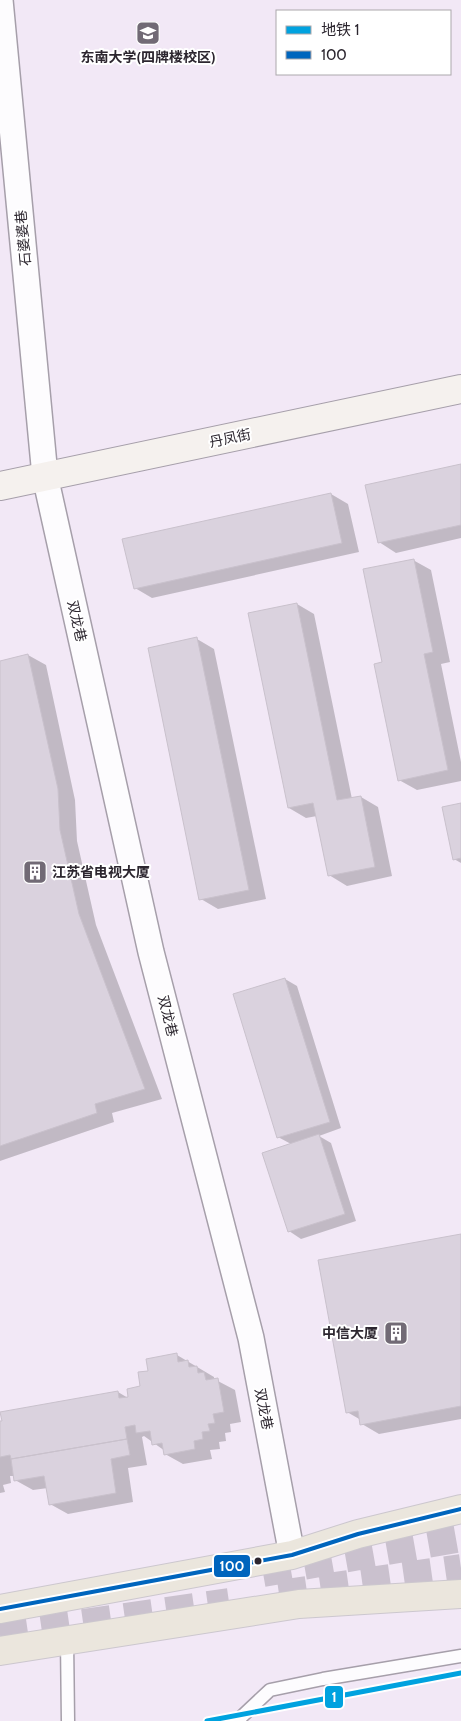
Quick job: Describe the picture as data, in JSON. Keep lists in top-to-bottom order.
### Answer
{
  "streets": {
    "main road": ["丹凤街"],
    "street": ["石婆婆巷", "双龙巷"]
  },
  "crossings": [
    ["石婆婆巷", "丹凤街"],
    ["石婆婆巷", "双龙巷"],
    ["丹凤街", "双龙巷"]
  ],
  "places": {
    "school or university": ["东南大学(四牌楼校区)"],
    "building": ["江苏省电视大厦", "中信大厦"]
  },
  "lines": ["transit line 100", "metro line 1"],
  "legend": ["地铁 1", "100"]
}
